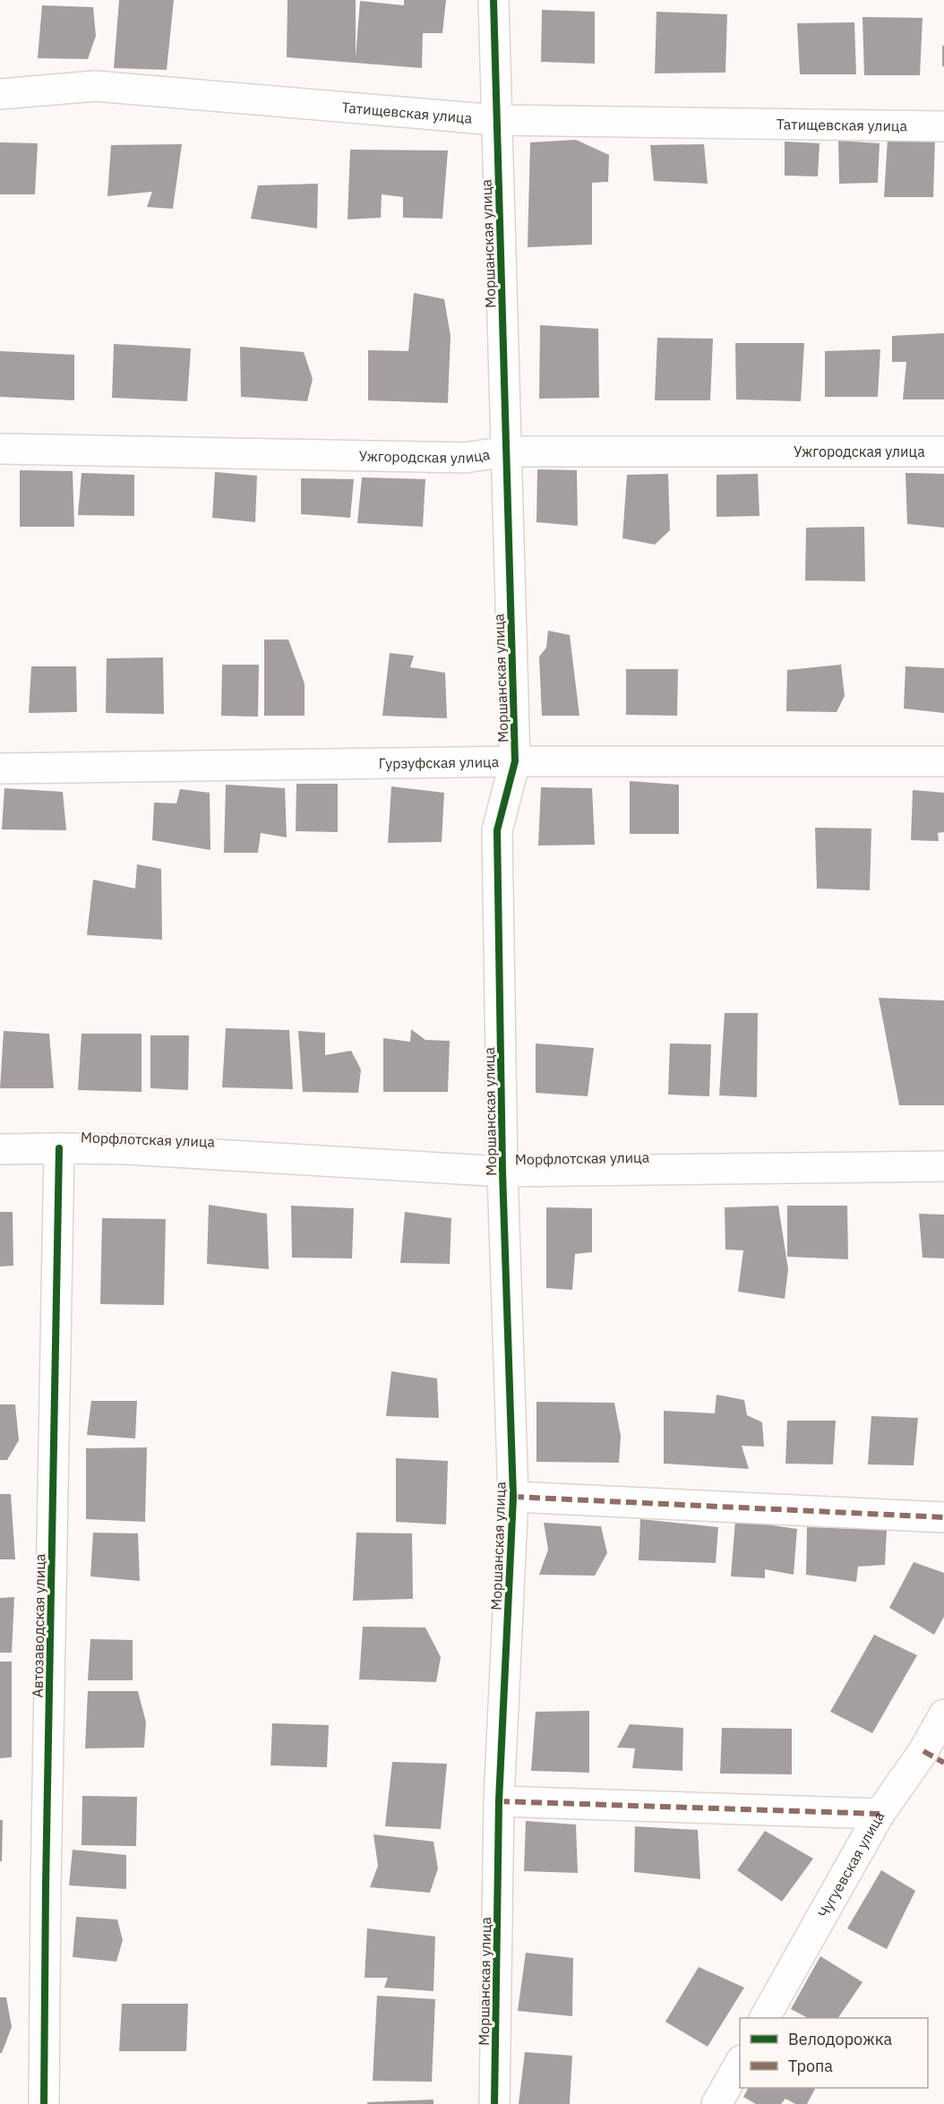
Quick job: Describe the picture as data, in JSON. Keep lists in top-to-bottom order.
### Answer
{
  "streets": {
    "street": [
      "Татищевская улица",
      "Моршанская улица",
      "Ужгородская улица",
      "Гурзуфская улица",
      "Морфлотская улица",
      "Автозаводская улица",
      "Чугуевская улица"
    ]
  },
  "crossings": [
    ["Татищевская улица", "Моршанская улица"],
    ["Моршанская улица", "Ужгородская улица"],
    ["Моршанская улица", "Гурзуфская улица"],
    ["Моршанская улица", "Морфлотская улица"],
    ["Морфлотская улица", "Автозаводская улица"]
  ],
  "legend": ["Велодорожка", "Тропа"]
}
